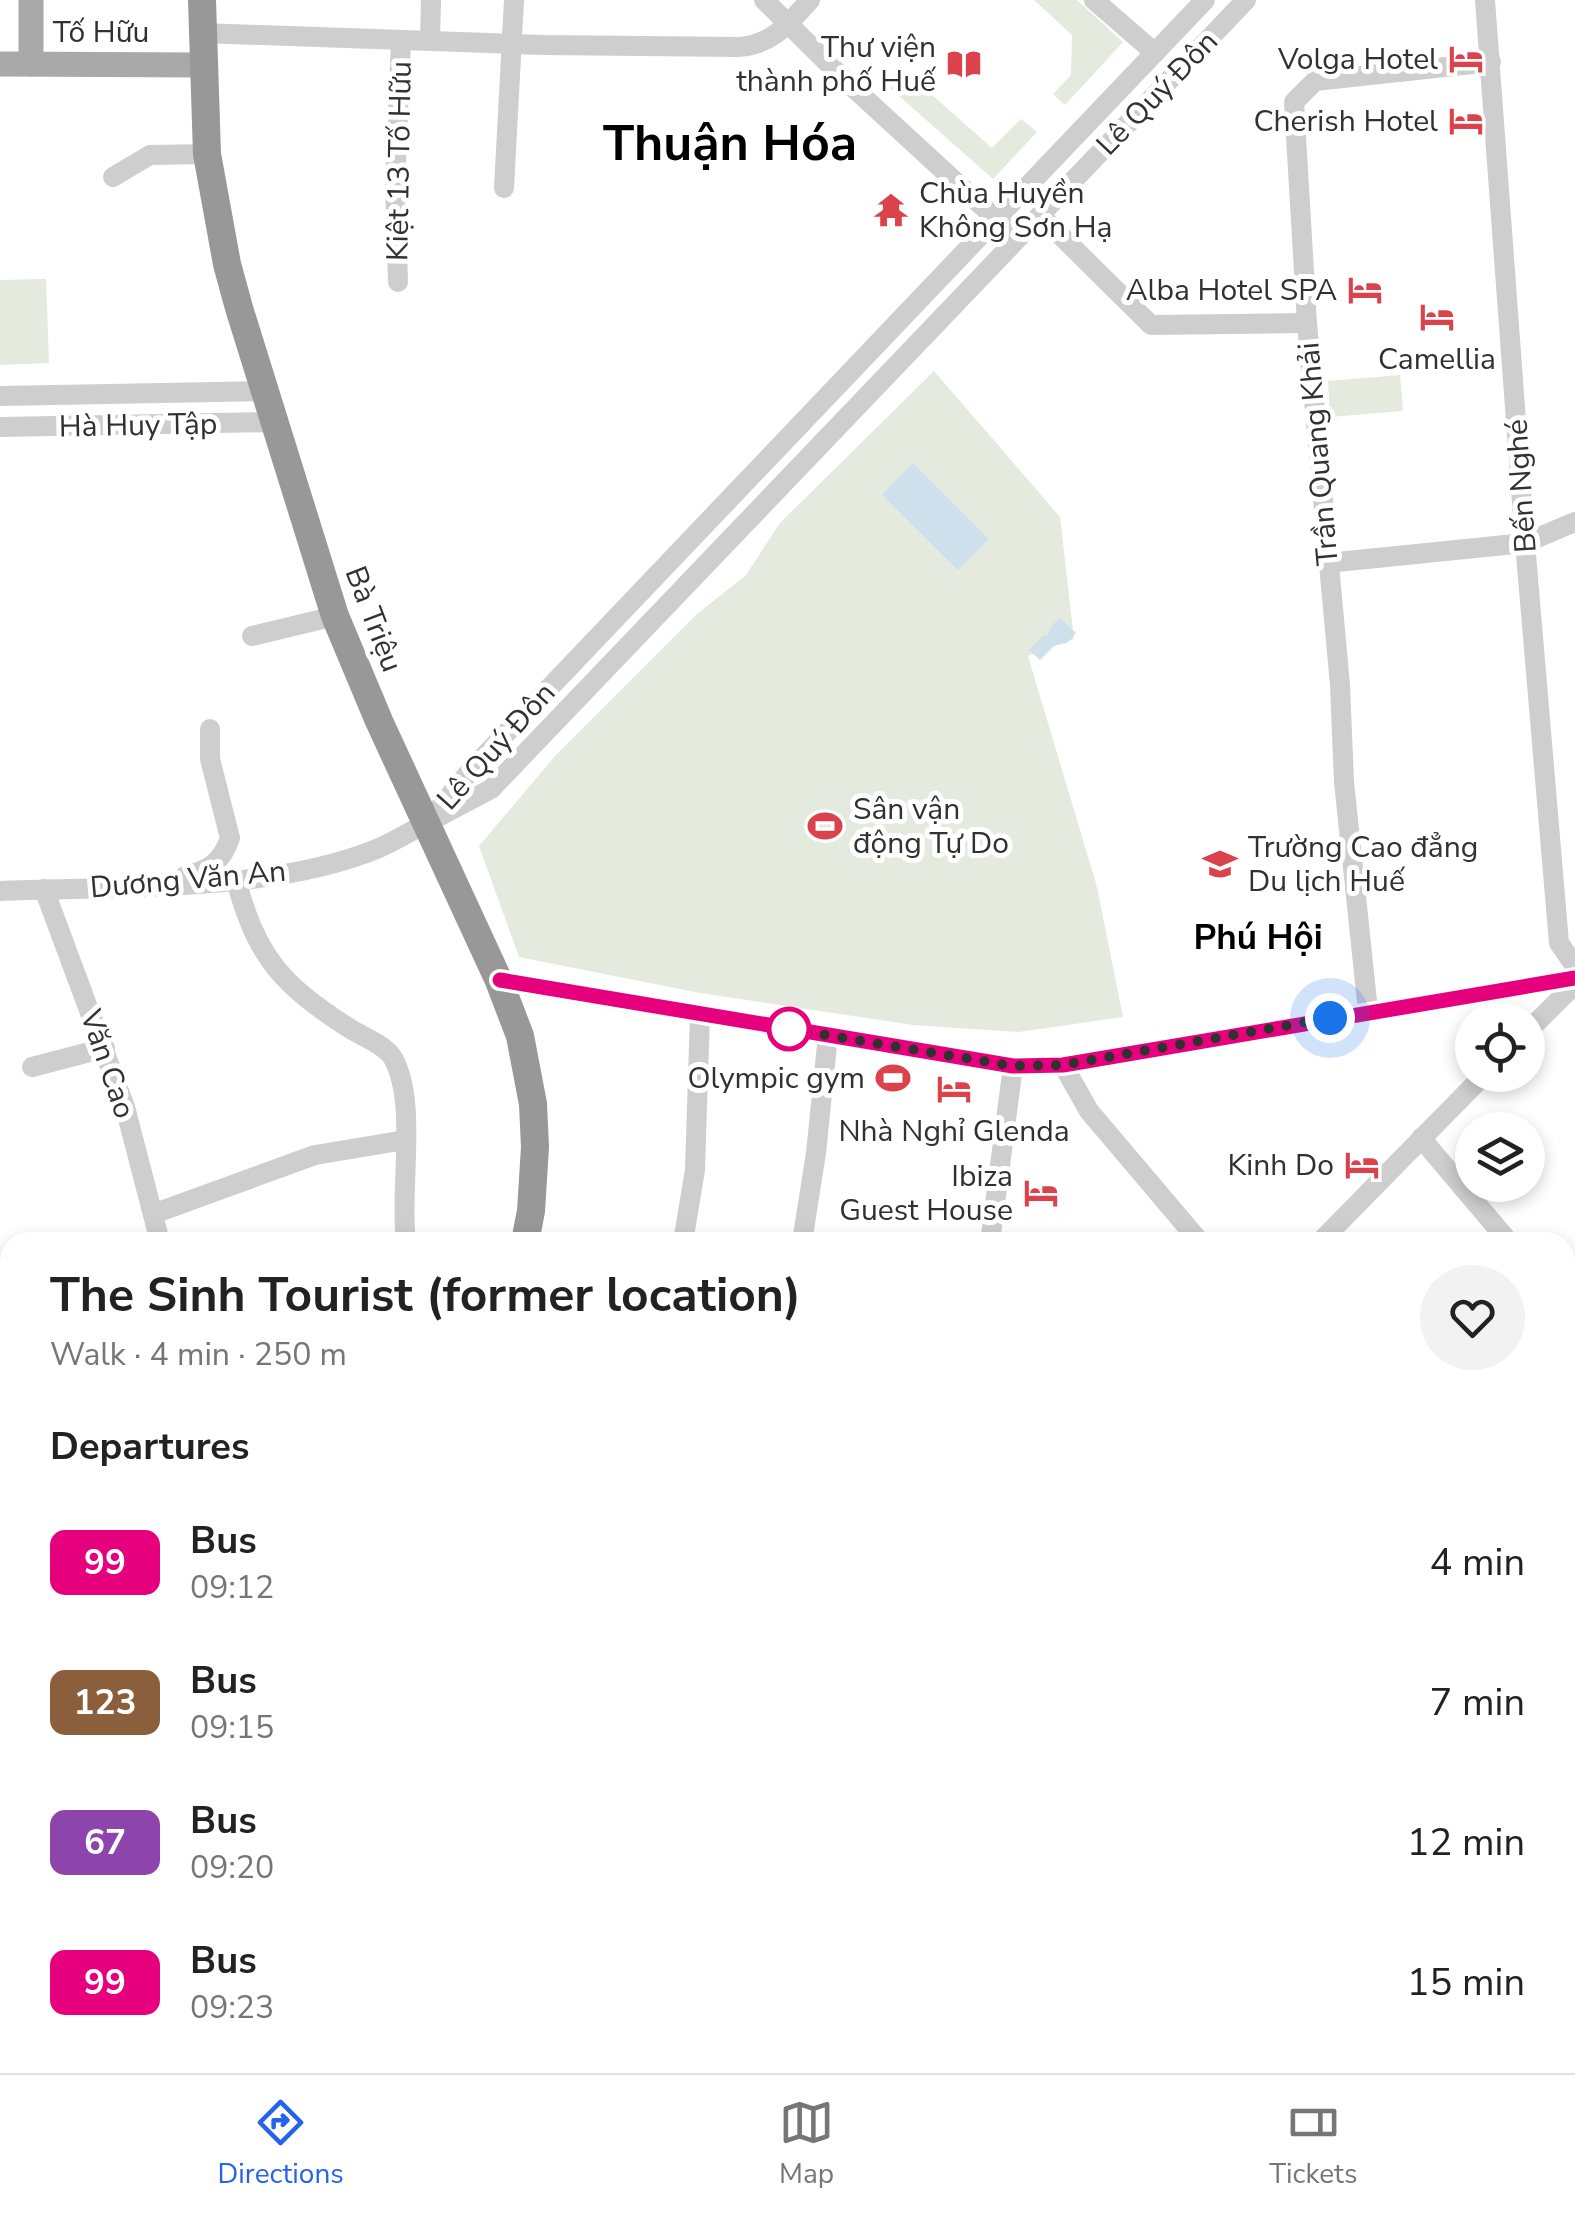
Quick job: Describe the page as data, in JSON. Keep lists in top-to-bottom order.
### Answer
{
  "streets": {
    "highway": ["Bà Triệu"],
    "main road": ["Tố Hữu"],
    "street": [
      "Lê Quý Đôn",
      "Kiệt 13 Tố Hữu",
      "Hà Huy Tập",
      "Trần Quang Khải",
      "Bến Nghé",
      "Dương Văn An",
      "Văn Cao"
    ]
  },
  "crossings": [
    ["Tố Hữu", "Bà Triệu"],
    ["Lê Quý Đôn", "Bà Triệu"],
    ["Lê Quý Đôn", "Dương Văn An"],
    ["Hà Huy Tập", "Bà Triệu"],
    ["Trần Quang Khải", "Bến Nghé"],
    ["Bà Triệu", "Dương Văn An"],
    ["Dương Văn An", "Văn Cao"]
  ],
  "districts": ["Thuận Hóa", "Phú Hội"],
  "places": {
    "hotel": [
      "Volga Hotel",
      "Cherish Hotel",
      "Alba Hotel SPA",
      "Camellia",
      "Nhà Nghỉ Glenda",
      "Kinh Do",
      "Ibiza Guest House"
    ],
    "library": ["Thư viện thành phố Huế"],
    "temple": ["Chùa Huyền Không Sơn Hạ"],
    "sports": ["Sân vận động Tự Do", "Olympic gym"],
    "school or university": ["Trường Cao đẳng Du lịch Huế"]
  },
  "lines": ["bus line 99"],
  "page": {
    "heading": [
      ["The Sinh Tourist (former location)", "Walk · 4 min · 250 m"],
      "Departures"
    ],
    "list": [
      {
        "mark": "99",
        "name": "Bus",
        "note": "09:12",
        "value": "4 min"
      },
      {
        "mark": "123",
        "name": "Bus",
        "note": "09:15",
        "value": "7 min"
      },
      {
        "mark": "67",
        "name": "Bus",
        "note": "09:20",
        "value": "12 min"
      },
      {
        "mark": "99",
        "name": "Bus",
        "note": "09:23",
        "value": "15 min"
      }
    ],
    "tabs": ["Directions", "Map", "Tickets"]
  }
}
